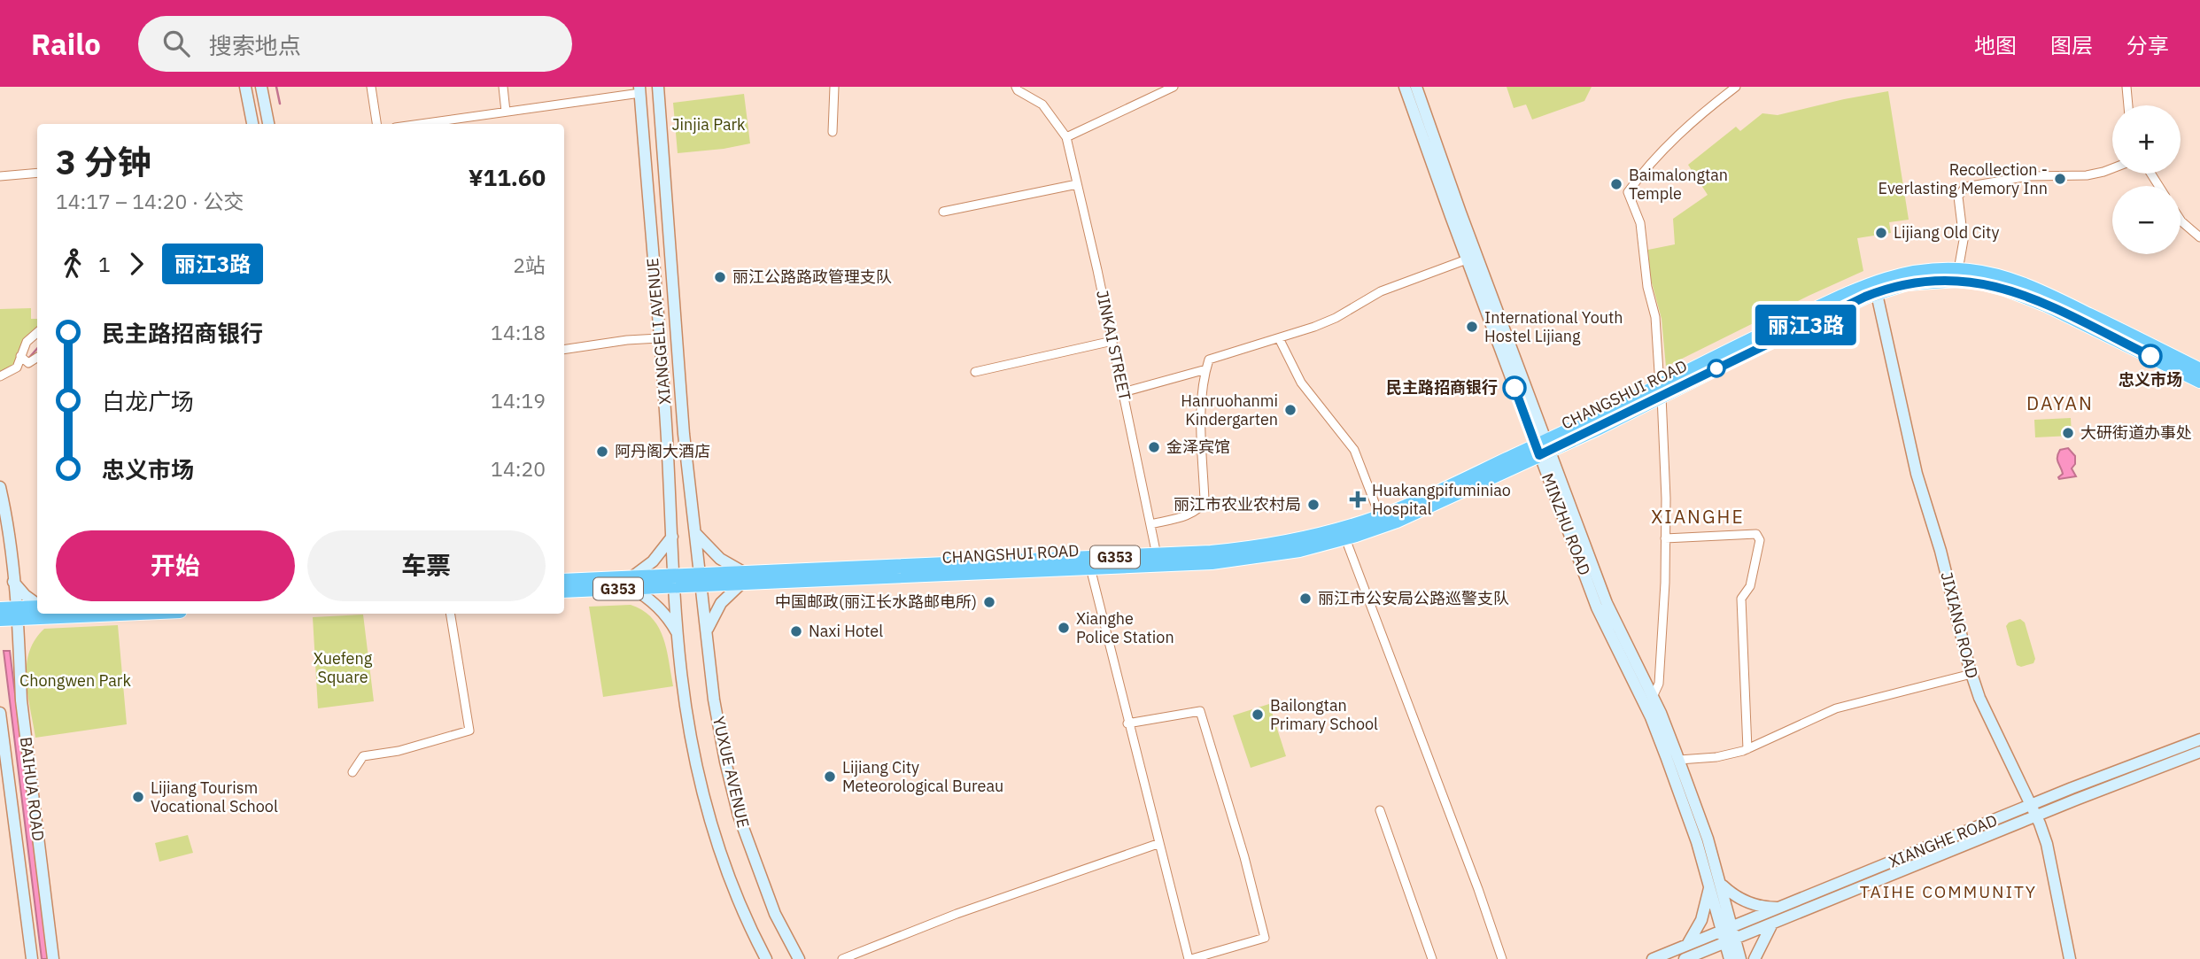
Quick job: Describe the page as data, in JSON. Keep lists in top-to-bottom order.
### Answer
{
  "streets": {
    "highway": ["CHANGSHUI ROAD", "G353"],
    "main road": [
      "XIANGGELI AVENUE",
      "MINZHU ROAD",
      "JIXIANG ROAD",
      "YUXUE AVENUE",
      "BAIHUA ROAD",
      "XIANGHE ROAD"
    ],
    "street": ["JINKAI STREET"]
  },
  "crossings": [
    ["XIANGGELI AVENUE", "CHANGSHUI ROAD"],
    ["XIANGGELI AVENUE", "YUXUE AVENUE"],
    ["JINKAI STREET", "CHANGSHUI ROAD"],
    ["CHANGSHUI ROAD", "MINZHU ROAD"],
    ["CHANGSHUI ROAD", "JIXIANG ROAD"],
    ["CHANGSHUI ROAD", "YUXUE AVENUE"],
    ["MINZHU ROAD", "XIANGHE ROAD"],
    ["JIXIANG ROAD", "XIANGHE ROAD"]
  ],
  "districts": ["DAYAN", "XIANGHE", "TAIHE COMMUNITY"],
  "parks": ["Jinjia Park", "Xuefeng Square", "Chongwen Park"],
  "places": {
    "other": [
      "Recollection - Everlasting Memory Inn",
      "Baimalongtan Temple",
      "Lijiang Old City",
      "丽江公路路政管理支队",
      "International Youth Hostel Lijiang",
      "忠义市场",
      "民主路招商银行",
      "Hanruohanmi Kindergarten",
      "大研街道办事处",
      "金泽宾馆",
      "阿丹阁大酒店",
      "丽江市农业农村局",
      "丽江市公安局公路巡警支队",
      "中国邮政(丽江长水路邮电所)",
      "Xianghe Police Station",
      "Naxi Hotel",
      "Bailongtan Primary School",
      "Lijiang City Meteorological Bureau",
      "Lijiang Tourism Vocational School"
    ],
    "health": ["Huakangpifuminiao Hospital"]
  },
  "lines": ["bus line 丽江3路"],
  "page": {
    "header": "Railo",
    "search": "搜索地点",
    "nav": ["地图", "图层", "分享"],
    "on_map": "丽江3路",
    "map_buttons": ["+", "−"],
    "heading": ["3 分钟", "14:17 – 14:20 · 公交", "¥11.60"],
    "legs": ["1", "丽江3路", "2站"],
    "list": [
      {
        "name": "民主路招商银行",
        "value": "14:18"
      },
      {
        "name": "白龙广场",
        "value": "14:19"
      },
      {
        "name": "忠义市场",
        "value": "14:20"
      }
    ],
    "buttons": ["开始", "车票"]
  }
}
